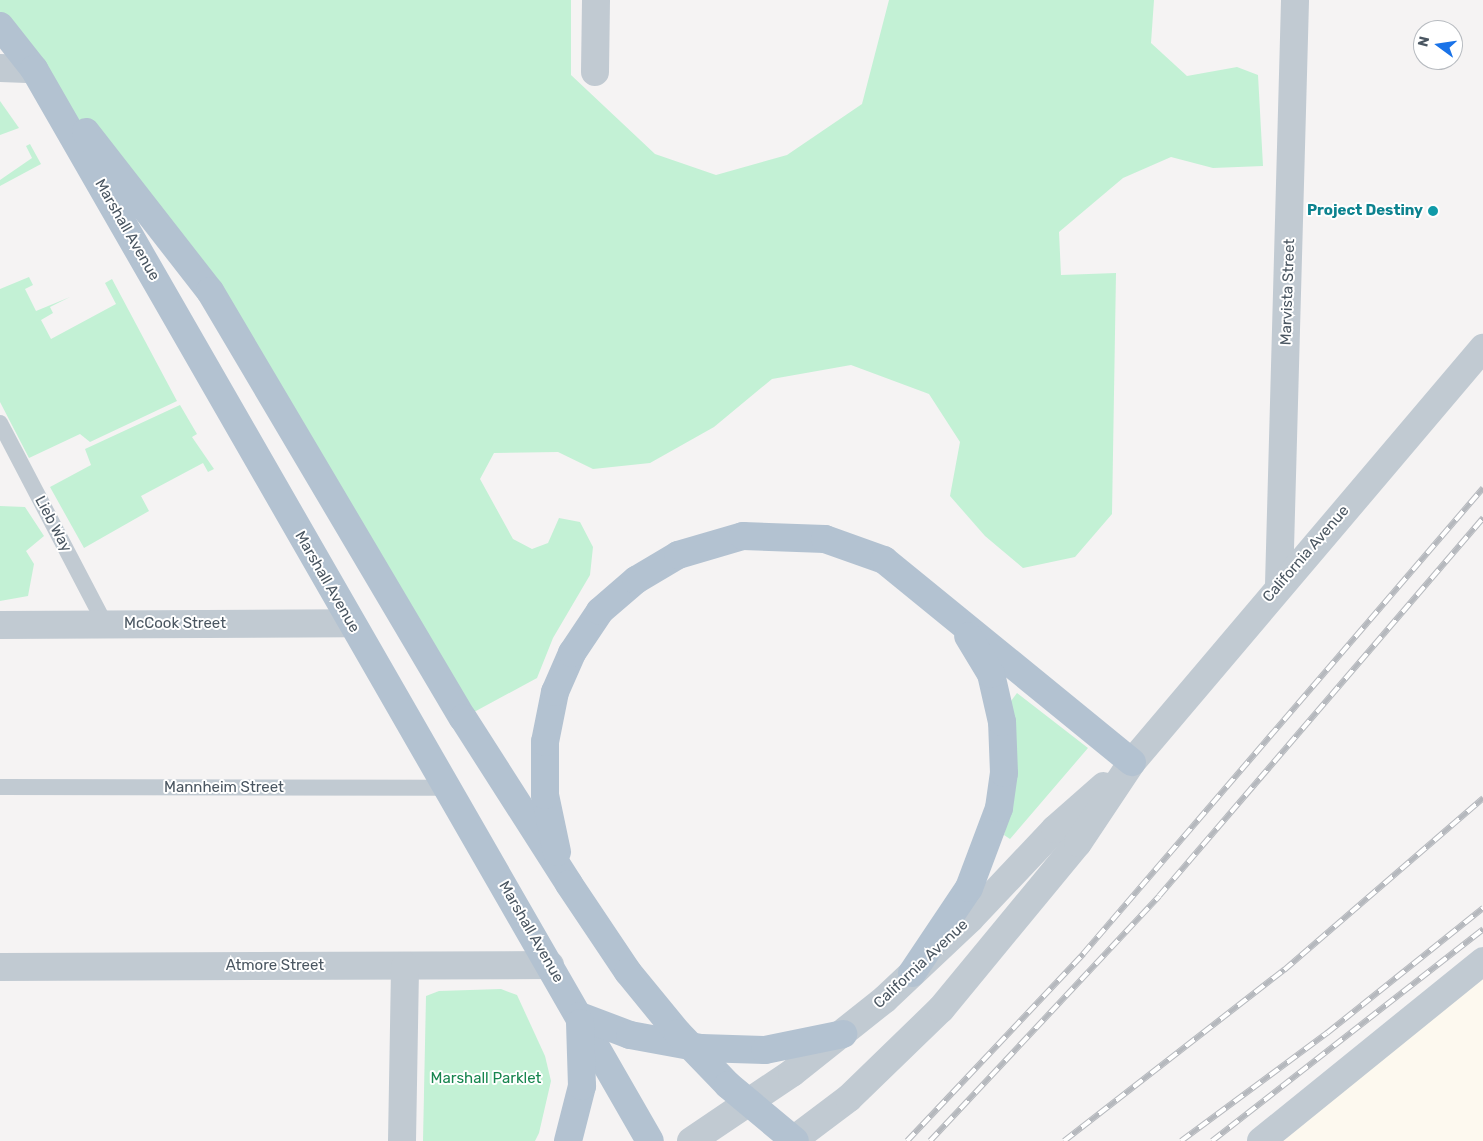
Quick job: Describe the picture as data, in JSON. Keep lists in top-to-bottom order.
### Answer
{
  "streets": {
    "main road": ["Marshall Avenue"],
    "street": [
      "Marvista Street",
      "California Avenue",
      "McCook Street",
      "Atmore Street"
    ],
    "lane": ["Lieb Way", "Mannheim Street"]
  },
  "crossings": [
    ["Marshall Avenue", "McCook Street"],
    ["Marshall Avenue", "Mannheim Street"],
    ["Marshall Avenue", "Atmore Street"],
    ["Marvista Street", "California Avenue"],
    ["Lieb Way", "McCook Street"]
  ],
  "parks": ["Marshall Parklet"],
  "places": ["Project Destiny"],
  "north": "left"
}
